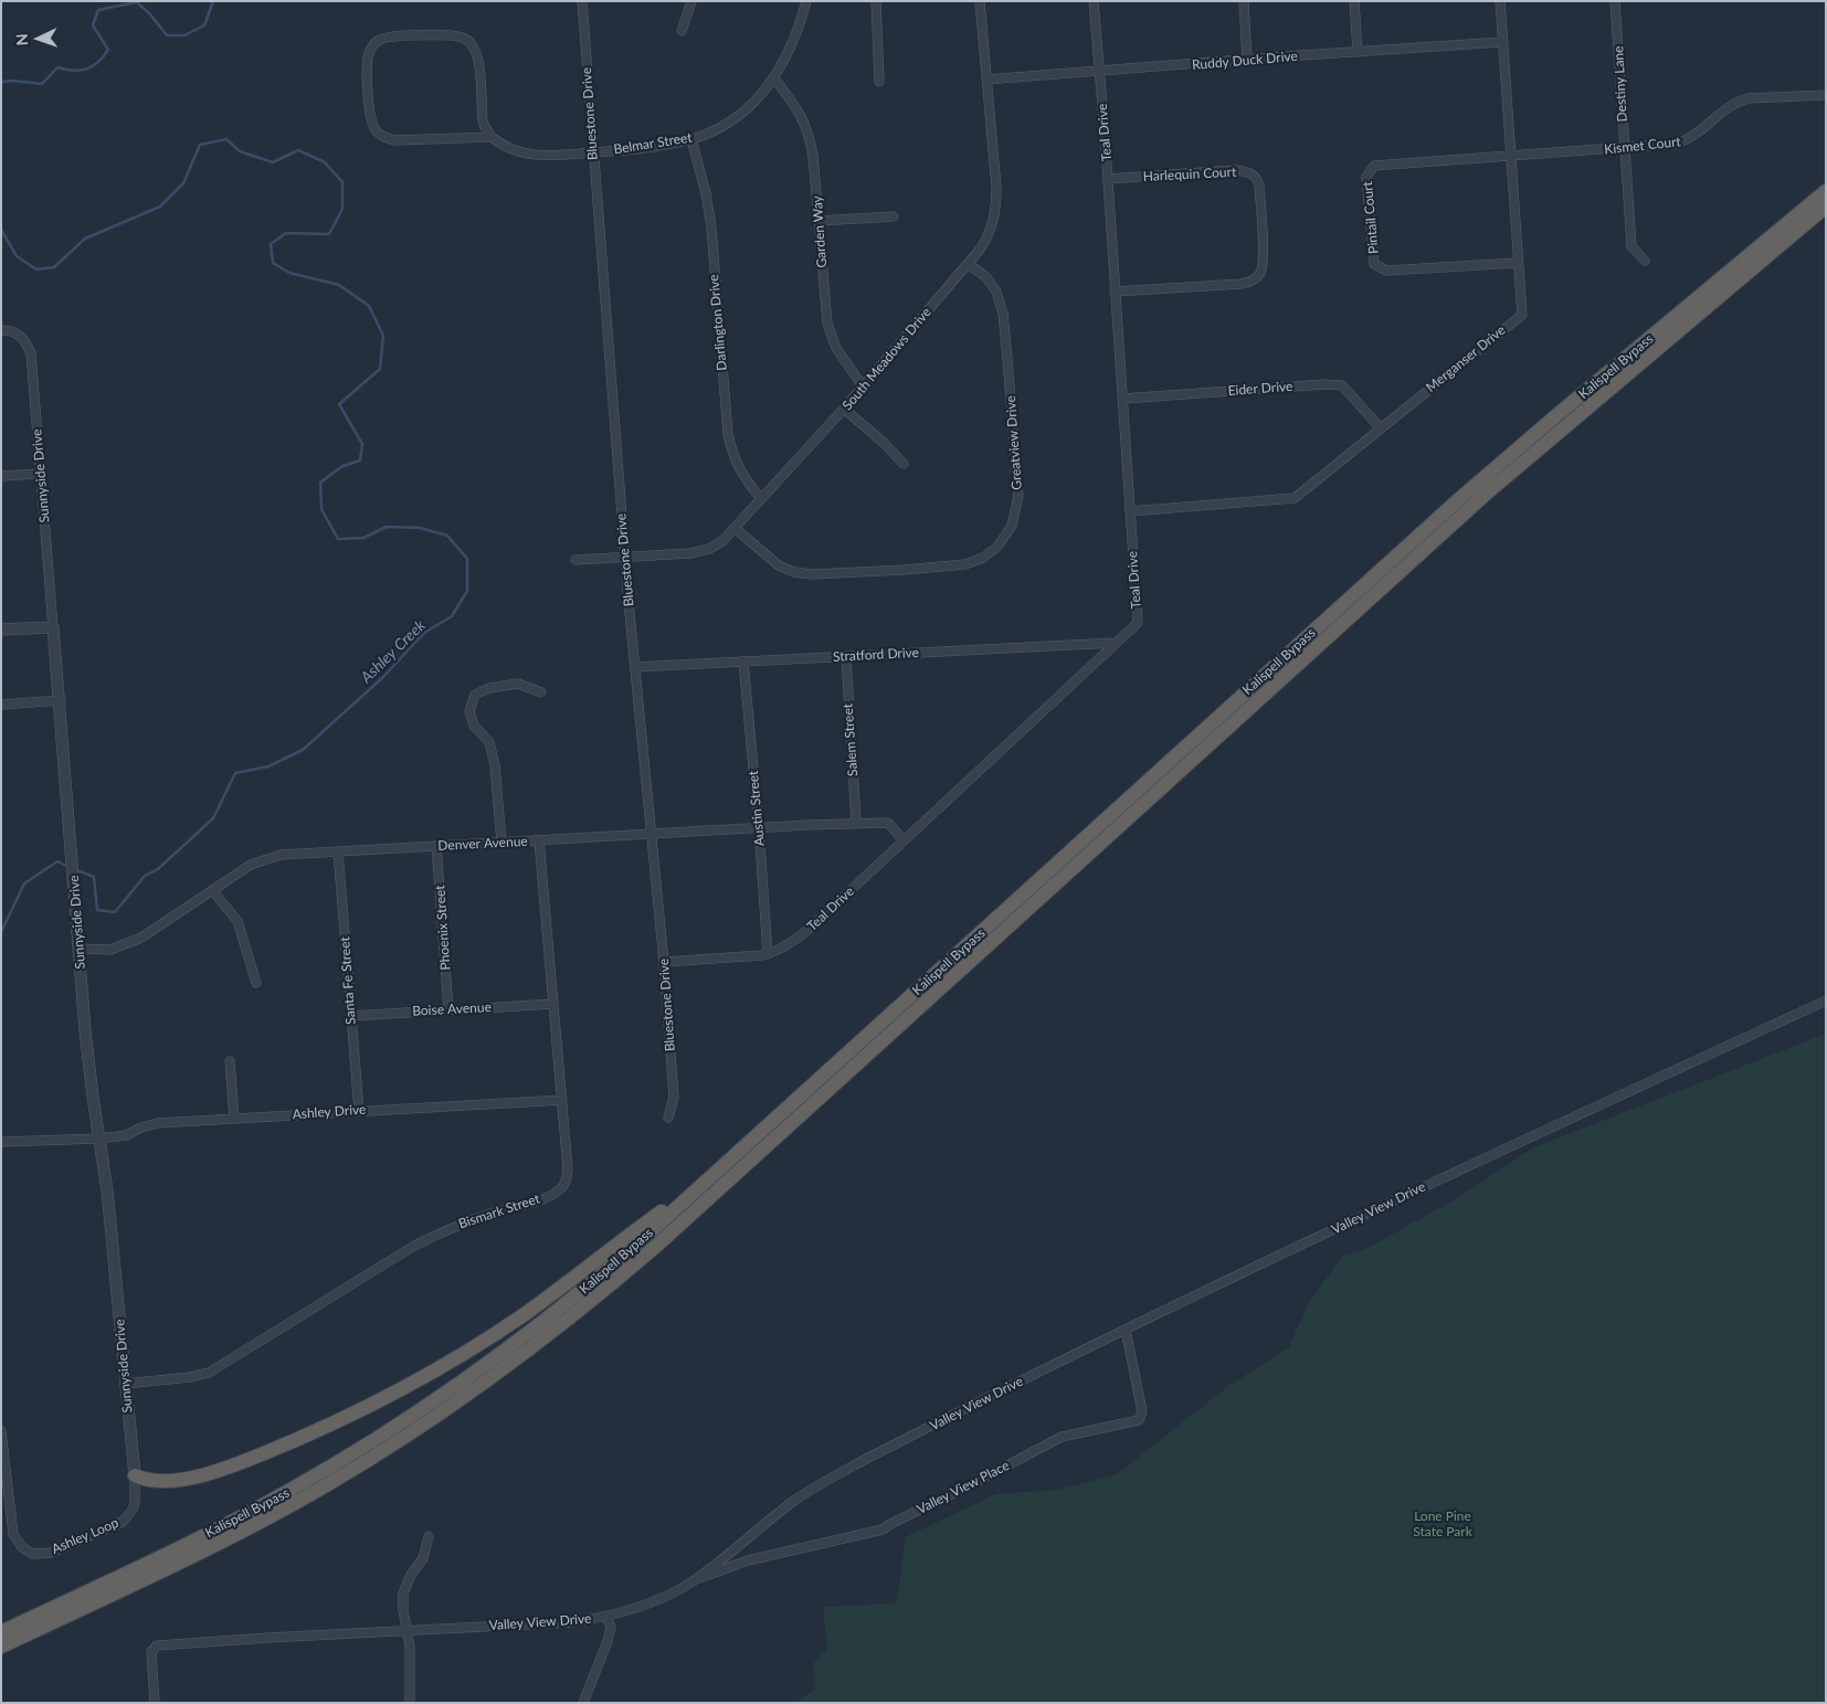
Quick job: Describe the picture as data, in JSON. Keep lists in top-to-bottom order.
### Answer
{
  "streets": {
    "highway": ["Kalispell Bypass"],
    "street": [
      "Ruddy Duck Drive",
      "Destiny Lane",
      "Bluestone Drive",
      "Teal Drive",
      "Belmar Street",
      "Kismet Court",
      "Harlequin Court",
      "Pintail Court",
      "Garden Way",
      "Darlington Drive",
      "South Meadows Drive",
      "Merganser Drive",
      "Eider Drive",
      "Greatview Drive",
      "Sunnyside Drive",
      "Stratford Drive",
      "Salem Street",
      "Austin Street",
      "Denver Avenue",
      "Phoenix Street",
      "Santa Fe Street",
      "Boise Avenue",
      "Ashley Drive",
      "Valley View Drive",
      "Bismark Street",
      "Valley View Place",
      "Ashley Loop"
    ]
  },
  "crossings": [
    ["Ruddy Duck Drive", "Teal Drive"],
    ["Ruddy Duck Drive", "South Meadows Drive"],
    ["Ruddy Duck Drive", "Merganser Drive"],
    ["Destiny Lane", "Kismet Court"],
    ["Bluestone Drive", "Teal Drive"],
    ["Bluestone Drive", "Belmar Street"],
    ["Bluestone Drive", "South Meadows Drive"],
    ["Bluestone Drive", "Stratford Drive"],
    ["Bluestone Drive", "Denver Avenue"],
    ["Teal Drive", "Harlequin Court"],
    ["Teal Drive", "Merganser Drive"],
    ["Teal Drive", "Eider Drive"],
    ["Teal Drive", "Stratford Drive"],
    ["Teal Drive", "Austin Street"],
    ["Teal Drive", "Denver Avenue"],
    ["Belmar Street", "Garden Way"],
    ["Belmar Street", "Darlington Drive"],
    ["Kismet Court", "Pintail Court"],
    ["Kismet Court", "Merganser Drive"],
    ["Pintail Court", "Merganser Drive"],
    ["Garden Way", "South Meadows Drive"],
    ["Darlington Drive", "South Meadows Drive"],
    ["South Meadows Drive", "Greatview Drive"],
    ["Merganser Drive", "Eider Drive"],
    ["Sunnyside Drive", "Denver Avenue"],
    ["Sunnyside Drive", "Ashley Drive"],
    ["Sunnyside Drive", "Bismark Street"],
    ["Sunnyside Drive", "Ashley Loop"],
    ["Stratford Drive", "Salem Street"],
    ["Stratford Drive", "Austin Street"],
    ["Salem Street", "Denver Avenue"],
    ["Austin Street", "Denver Avenue"],
    ["Denver Avenue", "Phoenix Street"],
    ["Denver Avenue", "Santa Fe Street"],
    ["Denver Avenue", "Bismark Street"],
    ["Phoenix Street", "Boise Avenue"],
    ["Santa Fe Street", "Boise Avenue"],
    ["Santa Fe Street", "Ashley Drive"],
    ["Boise Avenue", "Bismark Street"],
    ["Ashley Drive", "Bismark Street"],
    ["Valley View Drive", "Valley View Place"]
  ],
  "water": ["Ashley Creek"],
  "parks": ["Lone Pine State Park"],
  "north": "left"
}
